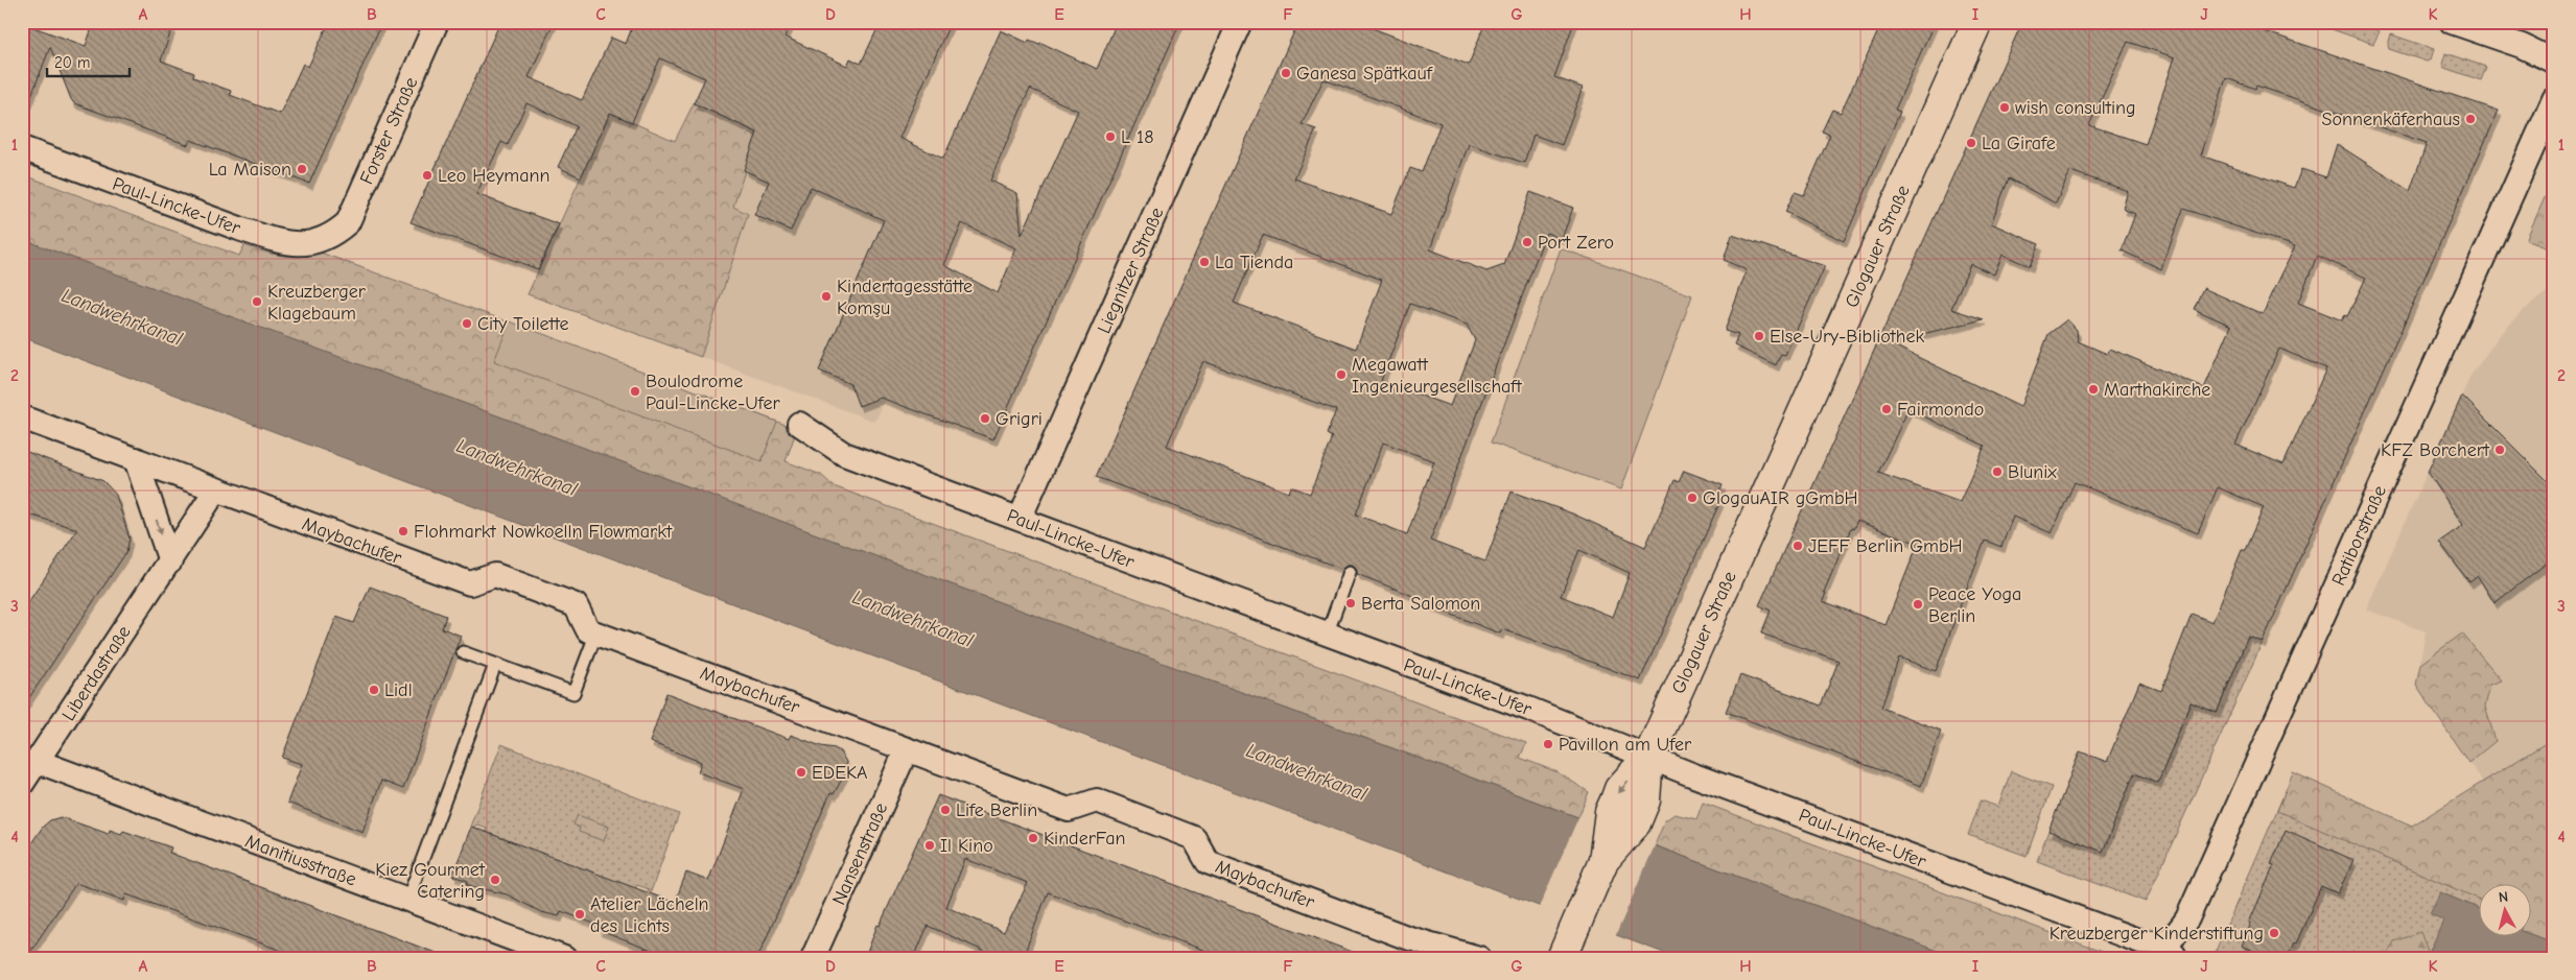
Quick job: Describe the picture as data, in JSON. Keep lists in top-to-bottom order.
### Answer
{
  "streets": {
    "street": [
      "Forster Straße",
      "Paul-Lincke-Ufer",
      "Glogauer Straße",
      "Liegnitzer Straße",
      "Ratiborstraße",
      "Maybachufer",
      "Liberdastraße",
      "Nansenstraße",
      "Manitiusstraße"
    ]
  },
  "crossings": [
    ["Forster Straße", "Paul-Lincke-Ufer"],
    ["Paul-Lincke-Ufer", "Glogauer Straße"],
    ["Paul-Lincke-Ufer", "Liegnitzer Straße"],
    ["Paul-Lincke-Ufer", "Ratiborstraße"],
    ["Maybachufer", "Liberdastraße"],
    ["Maybachufer", "Nansenstraße"],
    ["Liberdastraße", "Manitiusstraße"]
  ],
  "water": ["Landwehrkanal"],
  "places": [
    "Ganesa Spätkauf",
    "wish consulting",
    "Sonnenkäferhaus",
    "L 18",
    "La Girafe",
    "La Maison",
    "Leo Heymann",
    "Port Zero",
    "La Tienda",
    "Kindertagesstätte Komşu",
    "Kreuzberger Klagebaum",
    "City Toilette",
    "Else-Ury-Bibliothek",
    "Megawatt Ingenieurgesellschaft",
    "Marthakirche",
    "Boulodrome Paul-Lincke-Ufer",
    "Fairmondo",
    "Grigri",
    "KFZ Borchert",
    "Blunix",
    "GlogauAIR gGmbH",
    "Flohmarkt Nowkoelln Flowmarkt",
    "JEFF Berlin GmbH",
    "Berta Salomon",
    "Peace Yoga Berlin",
    "Lidl",
    "Pavillon am Ufer",
    "EDEKA",
    "Life Berlin",
    "KinderFan",
    "Il Kino",
    "Kiez Gourmet Catering",
    "Atelier Lächeln des Lichts",
    "Kreuzberger Kinderstiftung"
  ],
  "scale_bar": "20 m",
  "north": "top",
  "grid": {
    "columns": [
      "A",
      "B",
      "C",
      "D",
      "E",
      "F",
      "G",
      "H",
      "I",
      "J",
      "K"
    ],
    "rows": [
      "1",
      "2",
      "3",
      "4"
    ]
  }
}
